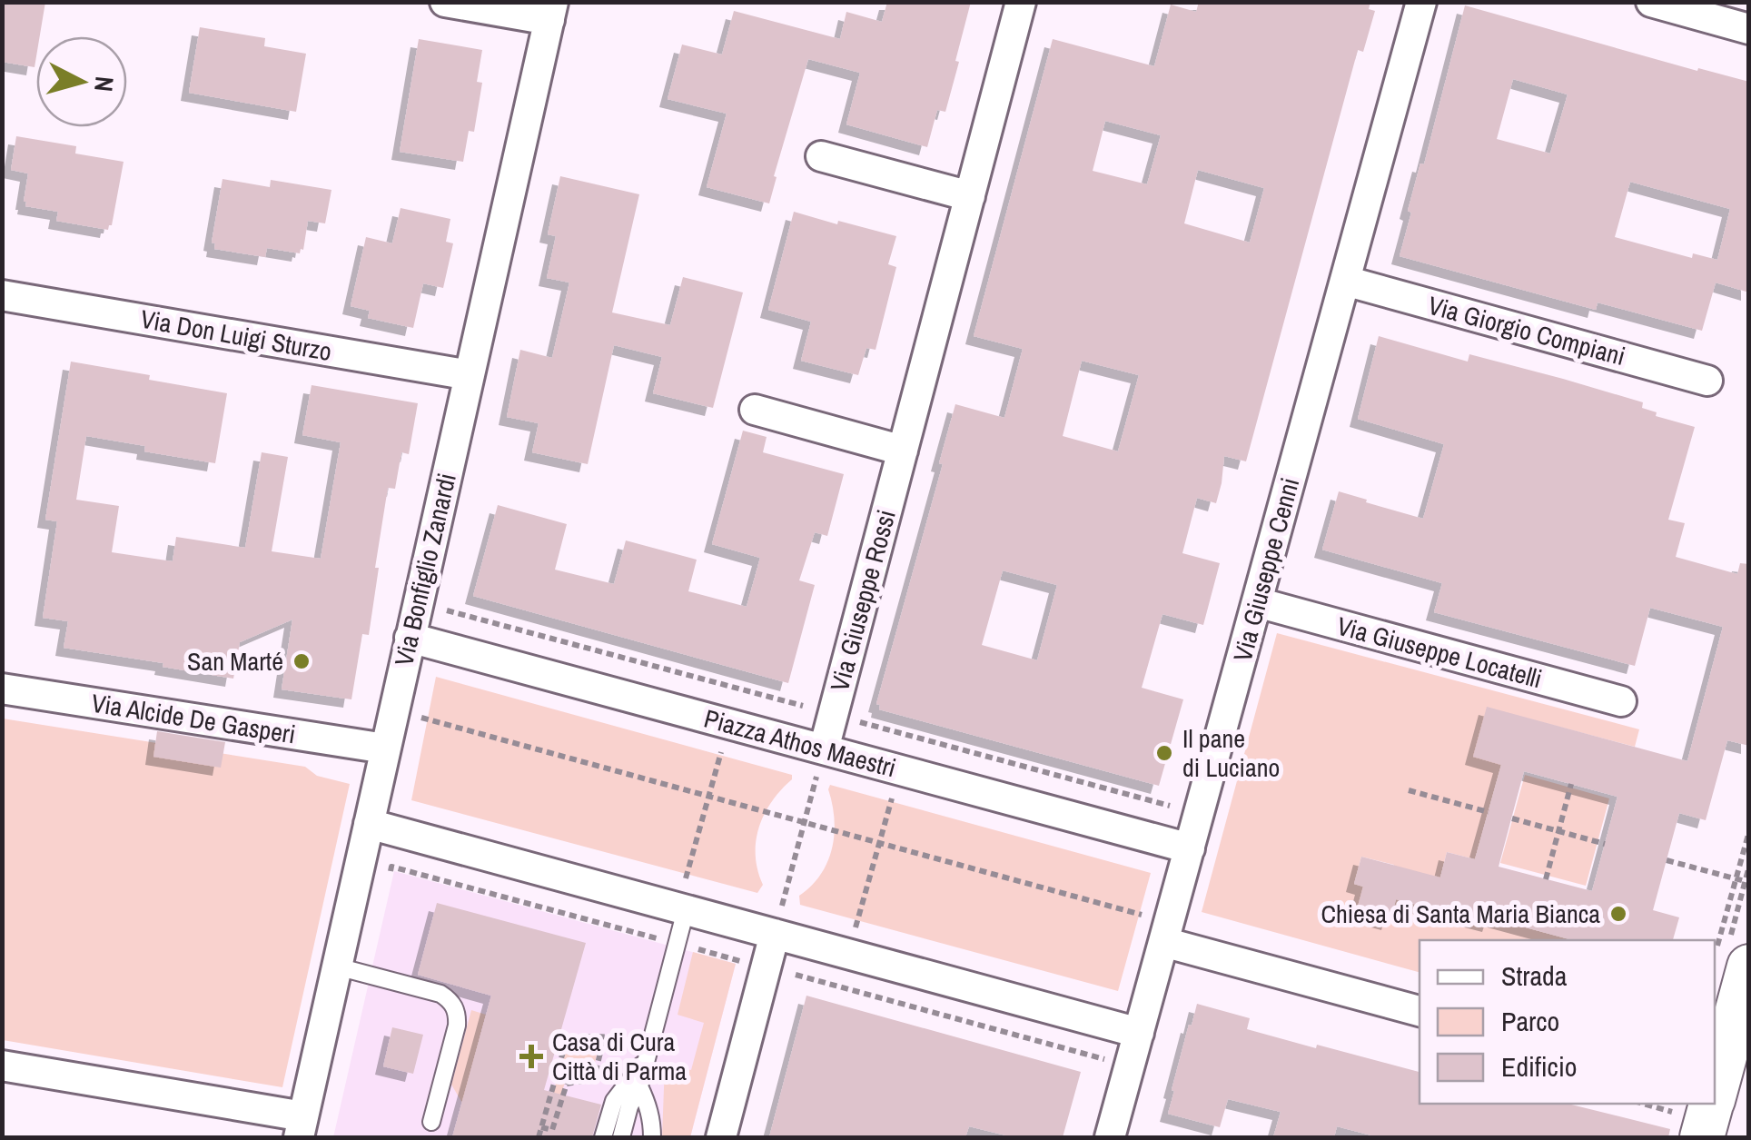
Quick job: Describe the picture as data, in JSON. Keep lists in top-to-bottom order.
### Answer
{
  "streets": {
    "street": [
      "Via Giorgio Compiani",
      "Via Don Luigi Sturzo",
      "Via Bonfiglio Zanardi",
      "Via Giuseppe Cenni",
      "Via Giuseppe Rossi",
      "Via Giuseppe Locatelli",
      "Via Alcide De Gasperi",
      "Piazza Athos Maestri"
    ]
  },
  "crossings": [
    ["Via Giorgio Compiani", "Via Giuseppe Cenni"],
    ["Via Don Luigi Sturzo", "Via Bonfiglio Zanardi"],
    ["Via Bonfiglio Zanardi", "Via Alcide De Gasperi"],
    ["Via Bonfiglio Zanardi", "Piazza Athos Maestri"],
    ["Via Giuseppe Cenni", "Via Giuseppe Locatelli"],
    ["Via Giuseppe Cenni", "Piazza Athos Maestri"],
    ["Via Giuseppe Rossi", "Piazza Athos Maestri"]
  ],
  "places": {
    "other": ["San Marté", "Il pane di Luciano", "Chiesa di Santa Maria Bianca"],
    "health": ["Casa di Cura Città di Parma"]
  },
  "legend": ["Strada", "Parco", "Edificio"],
  "north": "right"
}
